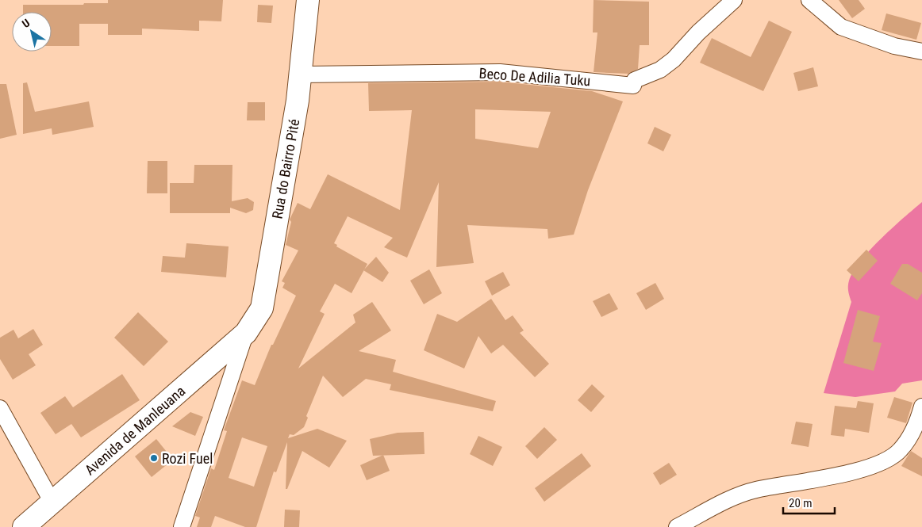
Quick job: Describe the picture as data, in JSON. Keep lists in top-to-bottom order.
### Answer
{
  "streets": {
    "main road": ["Rua do Bairro Pité", "Avenida de Manleuana"],
    "street": ["Beco De Adilia Tuku"]
  },
  "crossings": [
    ["Beco De Adilia Tuku", "Rua do Bairro Pité"],
    ["Rua do Bairro Pité", "Avenida de Manleuana"]
  ],
  "places": ["Rozi Fuel"],
  "scale_bar": "20 m",
  "north": "top left"
}
